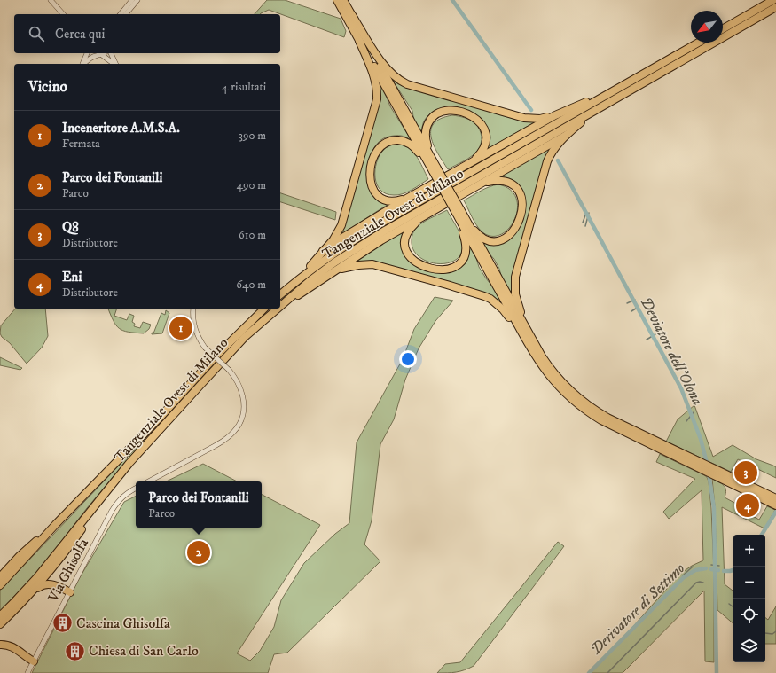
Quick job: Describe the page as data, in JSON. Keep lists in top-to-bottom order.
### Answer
{
  "streets": {
    "highway": ["Tangenziale Ovest di Milano"],
    "street": ["Via Ghisolfa"]
  },
  "water": ["Deviatore dell'Olona", "Derivatore di Settimo"],
  "places": {
    "building": ["Cascina Ghisolfa", "Chiesa di San Carlo"]
  },
  "north": "bottom left",
  "page": {
    "search": "Cerca qui",
    "heading": ["Vicino", "4 risultati"],
    "list": [
      {
        "mark": "1",
        "name": "Inceneritore A.M.S.A.",
        "note": "Fermata",
        "value": "390 m"
      },
      {
        "mark": "2",
        "name": "Parco dei Fontanili",
        "note": "Parco",
        "value": "490 m"
      },
      {
        "mark": "3",
        "name": "Q8",
        "note": "Distributore",
        "value": "610 m"
      },
      {
        "mark": "4",
        "name": "Eni",
        "note": "Distributore",
        "value": "640 m"
      }
    ],
    "pins": [
      "1",
      "3",
      "4",
      "2"
    ],
    "popup": ["Parco dei Fontanili", "Parco"],
    "map_buttons": ["+", "−"]
  }
}
